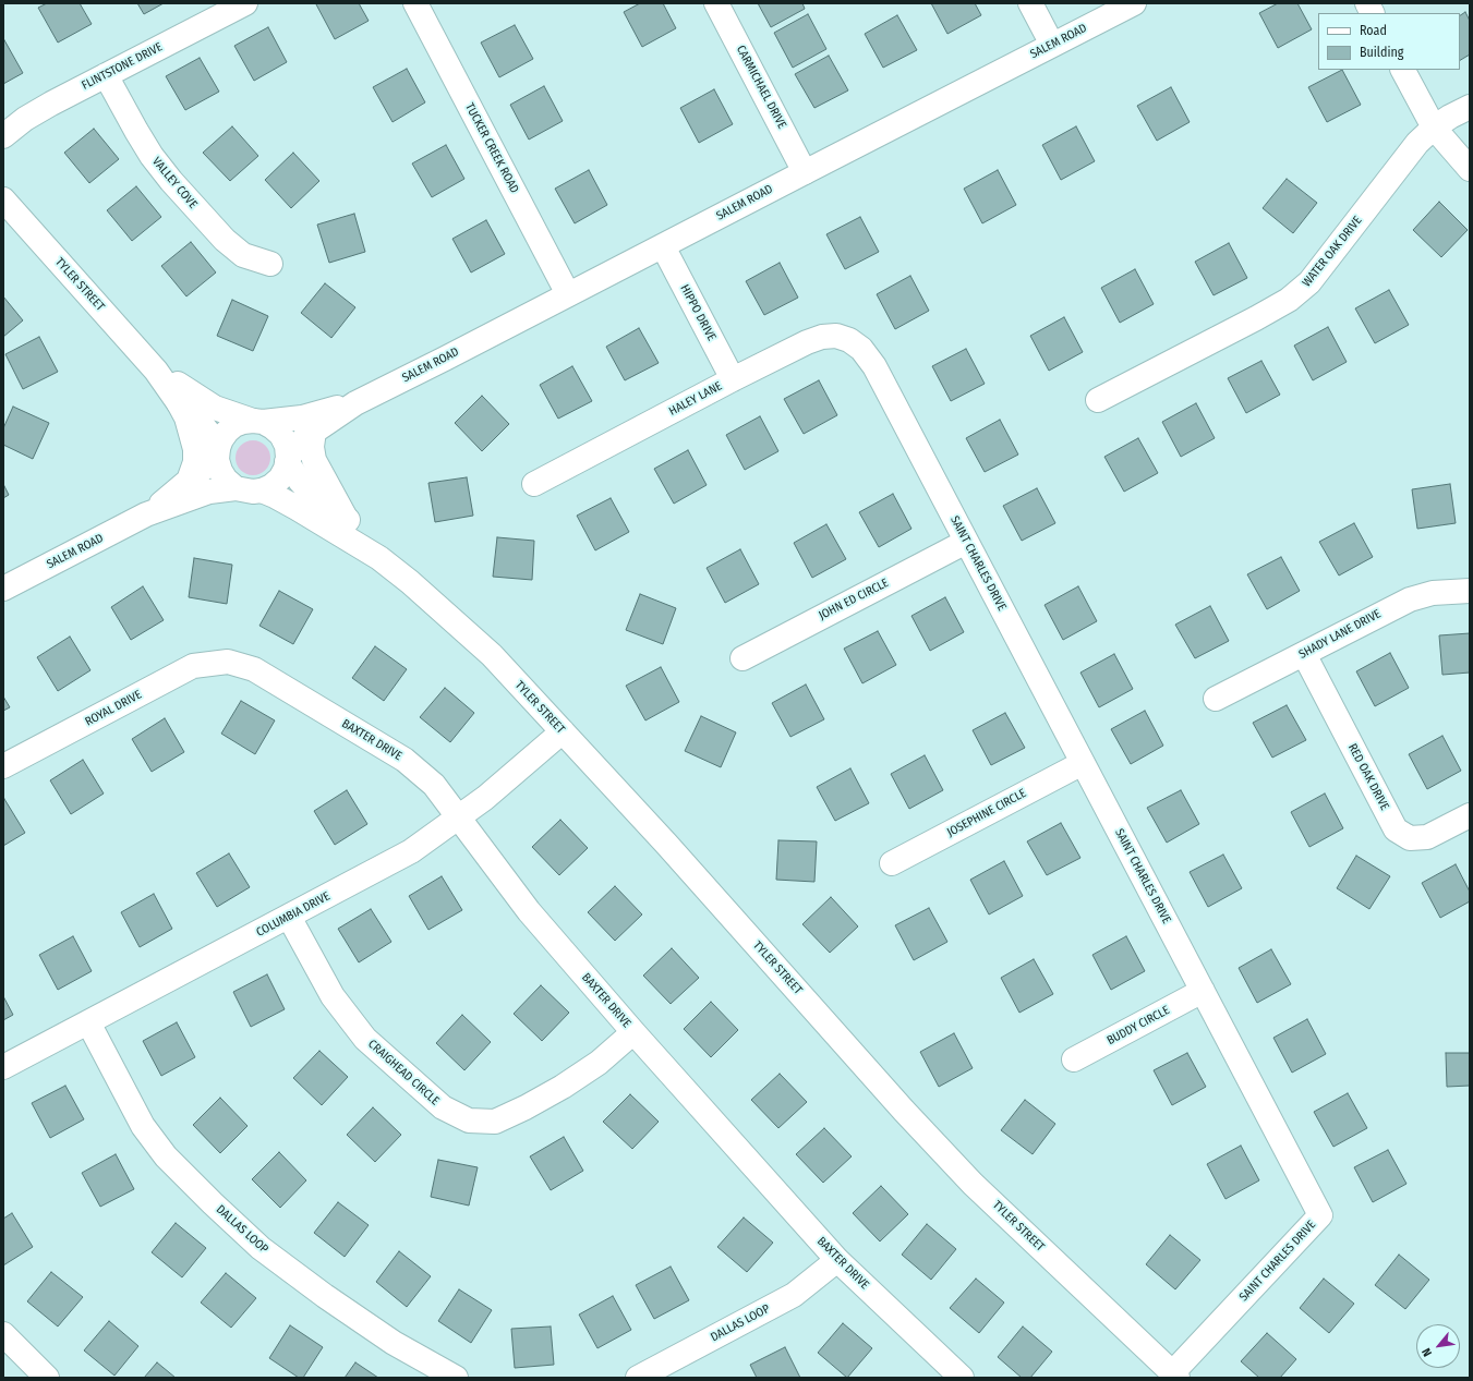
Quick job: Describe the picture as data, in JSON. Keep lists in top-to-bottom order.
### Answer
{
  "streets": {
    "street": [
      "SALEM ROAD",
      "FLINTSTONE DRIVE",
      "CARMICHAEL DRIVE",
      "TUCKER CREEK ROAD",
      "VALLEY COVE",
      "WATER OAK DRIVE",
      "TYLER STREET",
      "HIPPO DRIVE",
      "HALEY LANE",
      "SAINT CHARLES DRIVE",
      "JOHN ED CIRCLE",
      "SHADY LANE DRIVE",
      "ROYAL DRIVE",
      "BAXTER DRIVE",
      "RED OAK DRIVE",
      "JOSEPHINE CIRCLE",
      "COLUMBIA DRIVE",
      "BUDDY CIRCLE",
      "CRAIGHEAD CIRCLE",
      "DALLAS LOOP"
    ]
  },
  "crossings": [
    ["SALEM ROAD", "CARMICHAEL DRIVE"],
    ["SALEM ROAD", "TUCKER CREEK ROAD"],
    ["SALEM ROAD", "TYLER STREET"],
    ["SALEM ROAD", "HIPPO DRIVE"],
    ["FLINTSTONE DRIVE", "VALLEY COVE"],
    ["TYLER STREET", "SAINT CHARLES DRIVE"],
    ["TYLER STREET", "COLUMBIA DRIVE"],
    ["HIPPO DRIVE", "HALEY LANE"],
    ["HALEY LANE", "SAINT CHARLES DRIVE"],
    ["SAINT CHARLES DRIVE", "JOHN ED CIRCLE"],
    ["SAINT CHARLES DRIVE", "JOSEPHINE CIRCLE"],
    ["SAINT CHARLES DRIVE", "BUDDY CIRCLE"],
    ["SHADY LANE DRIVE", "RED OAK DRIVE"],
    ["ROYAL DRIVE", "BAXTER DRIVE"],
    ["BAXTER DRIVE", "COLUMBIA DRIVE"],
    ["BAXTER DRIVE", "CRAIGHEAD CIRCLE"],
    ["BAXTER DRIVE", "DALLAS LOOP"],
    ["COLUMBIA DRIVE", "CRAIGHEAD CIRCLE"],
    ["COLUMBIA DRIVE", "DALLAS LOOP"]
  ],
  "legend": ["Road", "Building"],
  "north": "bottom left"
}
